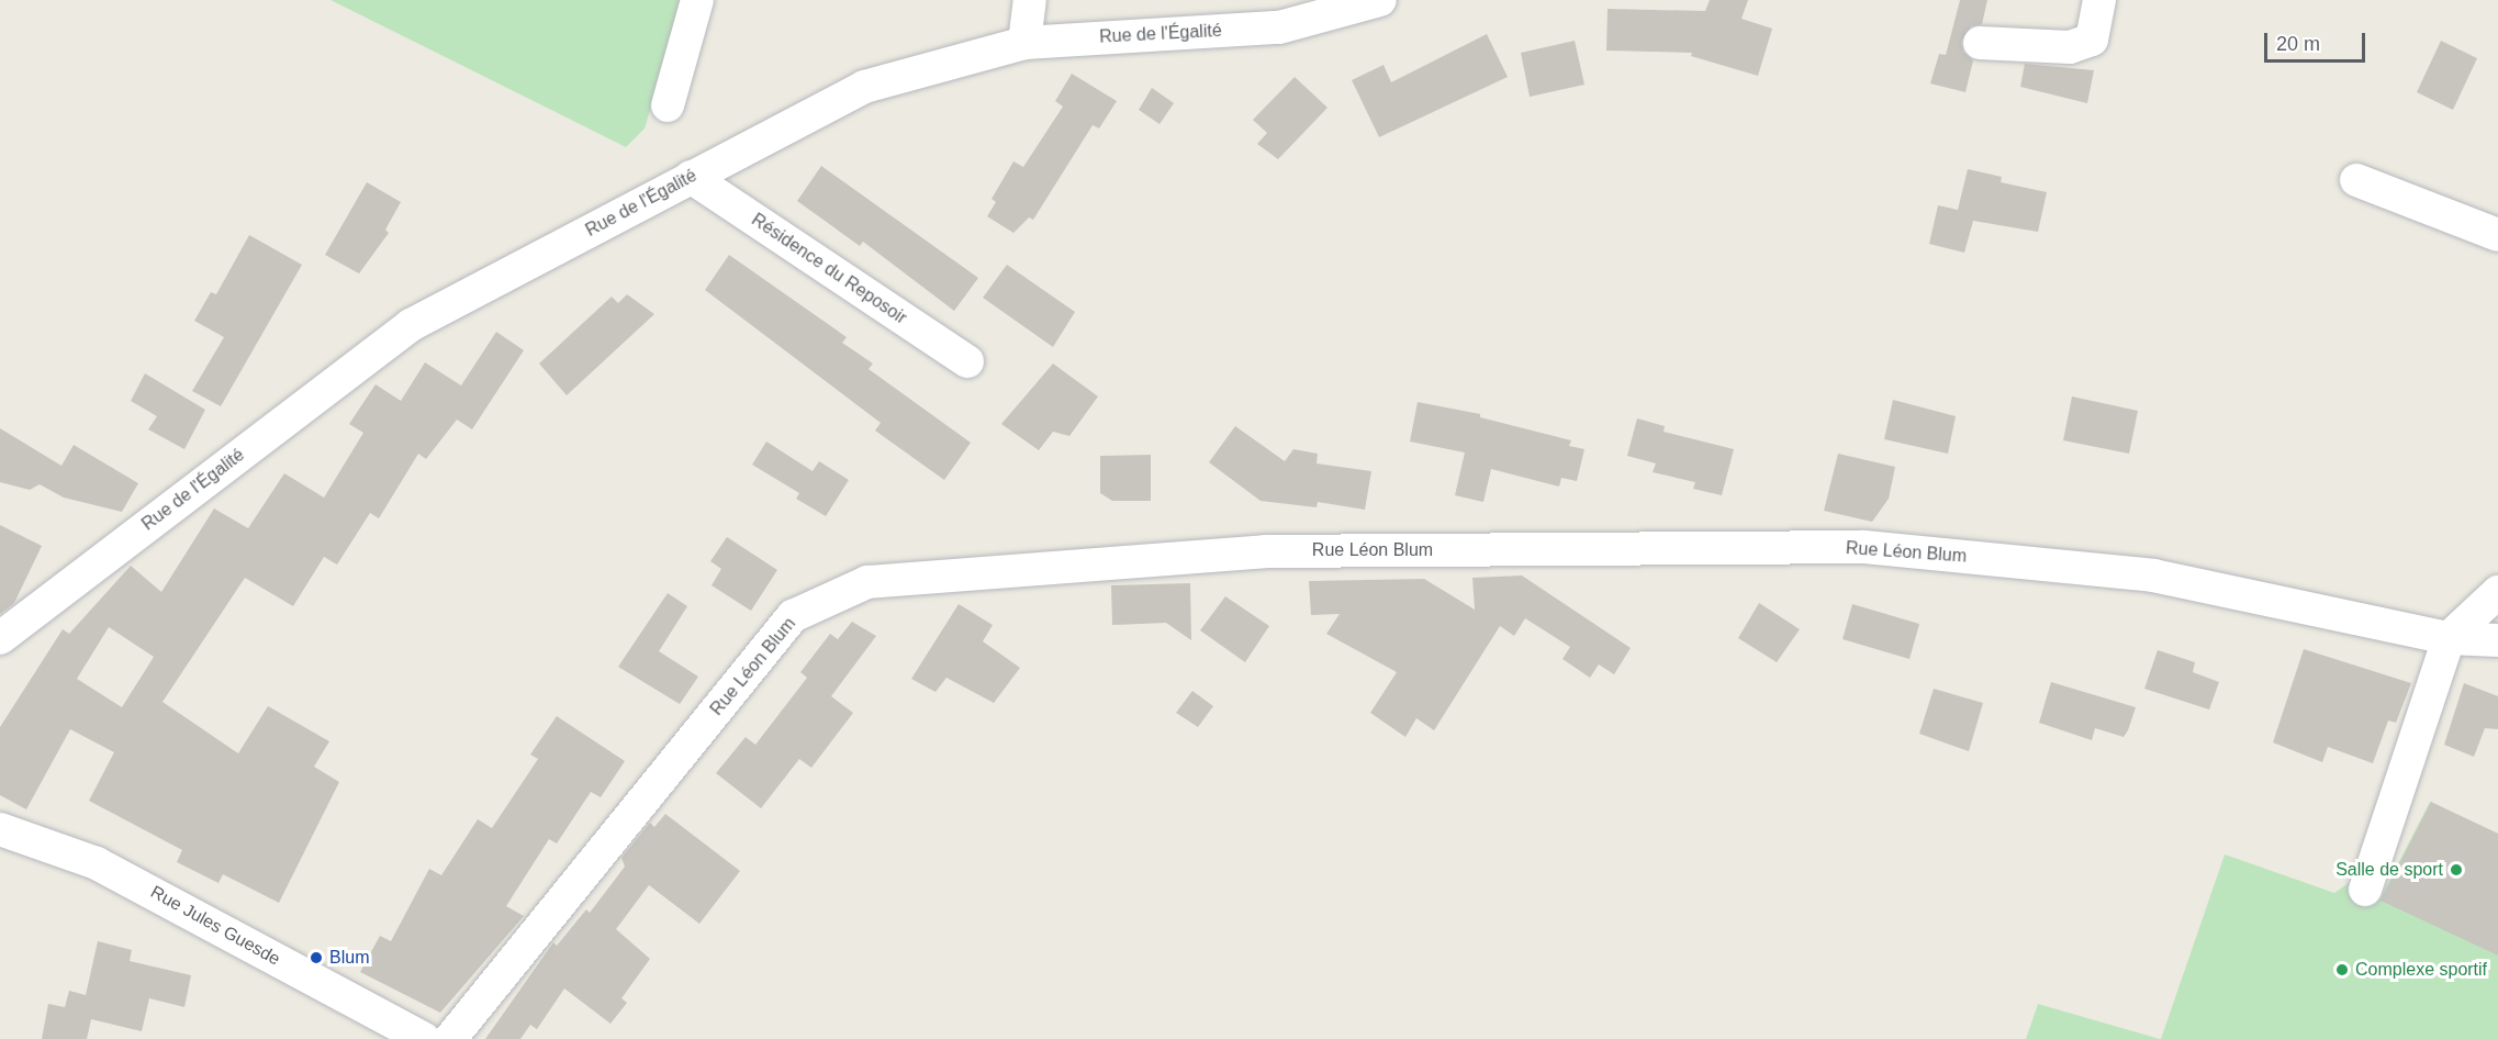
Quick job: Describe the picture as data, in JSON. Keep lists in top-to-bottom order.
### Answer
{
  "streets": {
    "street": [
      "Rue de l'Égalité",
      "Résidence du Reposoir",
      "Rue Léon Blum",
      "Rue Jules Guesde"
    ]
  },
  "crossings": [
    ["Rue de l'Égalité", "Résidence du Reposoir"]
  ],
  "places": ["Salle de sport", "Blum", "Complexe sportif"],
  "scale_bar": "20 m"
}
